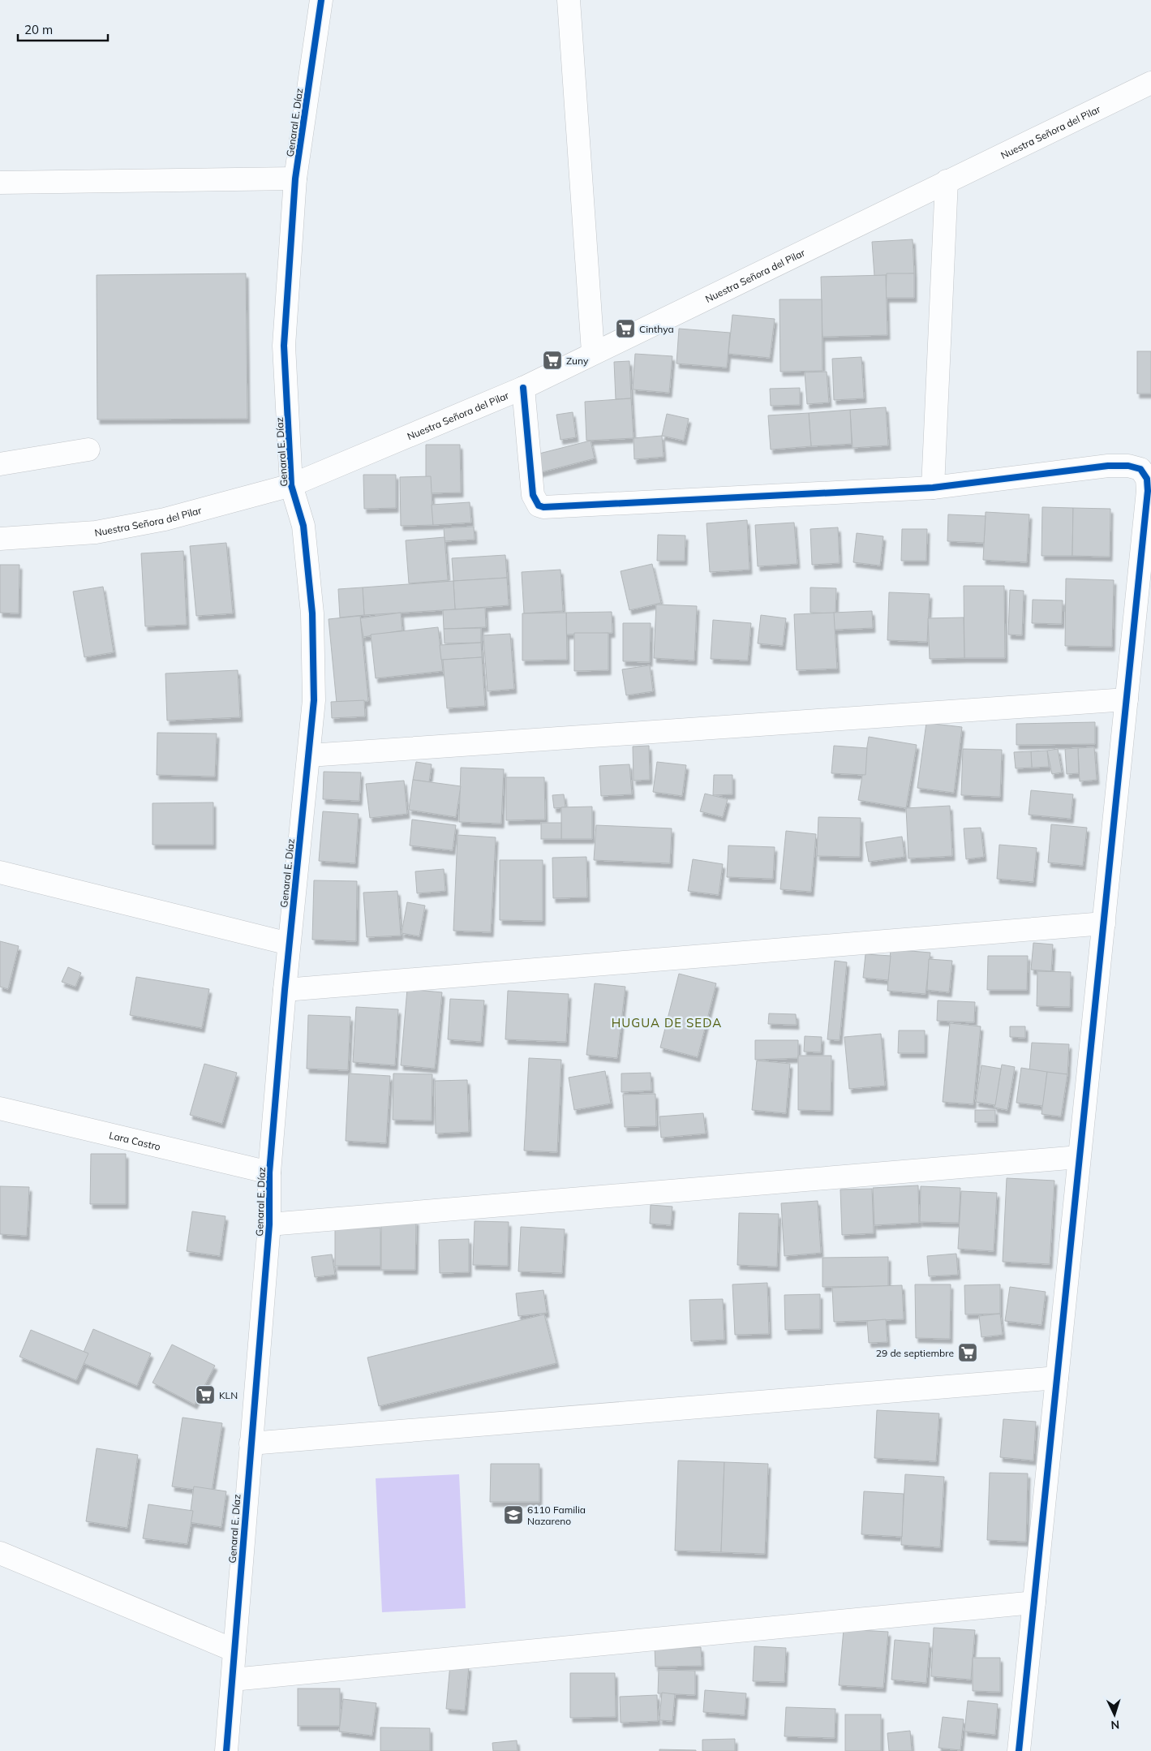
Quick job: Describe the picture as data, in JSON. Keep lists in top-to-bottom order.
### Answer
{
  "streets": {
    "street": ["Genaral E. Díaz", "Nuestra Señora del Pilar", "Lara Castro"]
  },
  "crossings": [
    ["Genaral E. Díaz", "Nuestra Señora del Pilar"],
    ["Genaral E. Díaz", "Lara Castro"]
  ],
  "districts": ["HUGUA DE SEDA"],
  "places": {
    "supermarket": [
      "Cinthya",
      "Zuny",
      "29 de septiembre",
      "KLN"
    ],
    "school or university": ["6110 Familia Nazareno"]
  },
  "scale_bar": "20 m",
  "north": "bottom"
}
